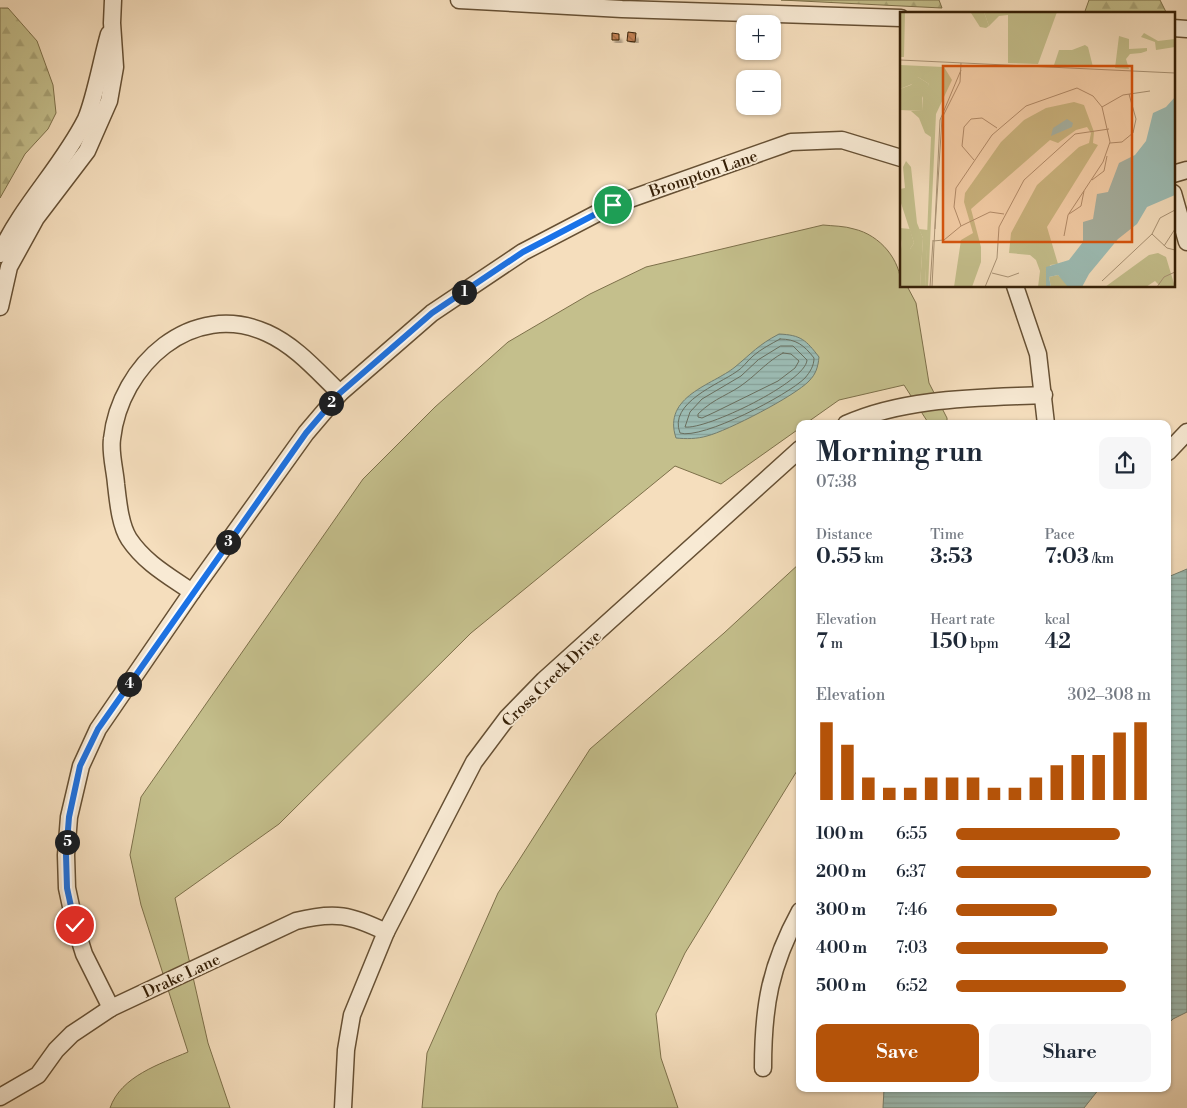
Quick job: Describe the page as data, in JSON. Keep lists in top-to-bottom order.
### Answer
{
  "streets": {
    "street": ["Brompton Lane", "Cross Creek Drive", "Drake Lane"]
  },
  "crossings": [
    ["Brompton Lane", "Drake Lane"],
    ["Cross Creek Drive", "Drake Lane"]
  ],
  "page": {
    "map_buttons": ["+", "−"],
    "pins": [
      "1",
      "2",
      "3",
      "4",
      "5"
    ],
    "heading": ["Morning run", "07:38"],
    "stats": [
      ["Distance", "0.55 km"],
      ["Time", "3:53"],
      ["Pace", "7:03 /km"],
      ["Elevation", "7 m"],
      ["Heart rate", "150 bpm"],
      ["kcal", "42"]
    ],
    "chart": ["Elevation", "302–308 m"],
    "list": [
      {
        "name": "100 m",
        "note": "6:55"
      },
      {
        "name": "200 m",
        "note": "6:37"
      },
      {
        "name": "300 m",
        "note": "7:46"
      },
      {
        "name": "400 m",
        "note": "7:03"
      },
      {
        "name": "500 m",
        "note": "6:52"
      }
    ],
    "buttons": ["Save", "Share"]
  }
}
